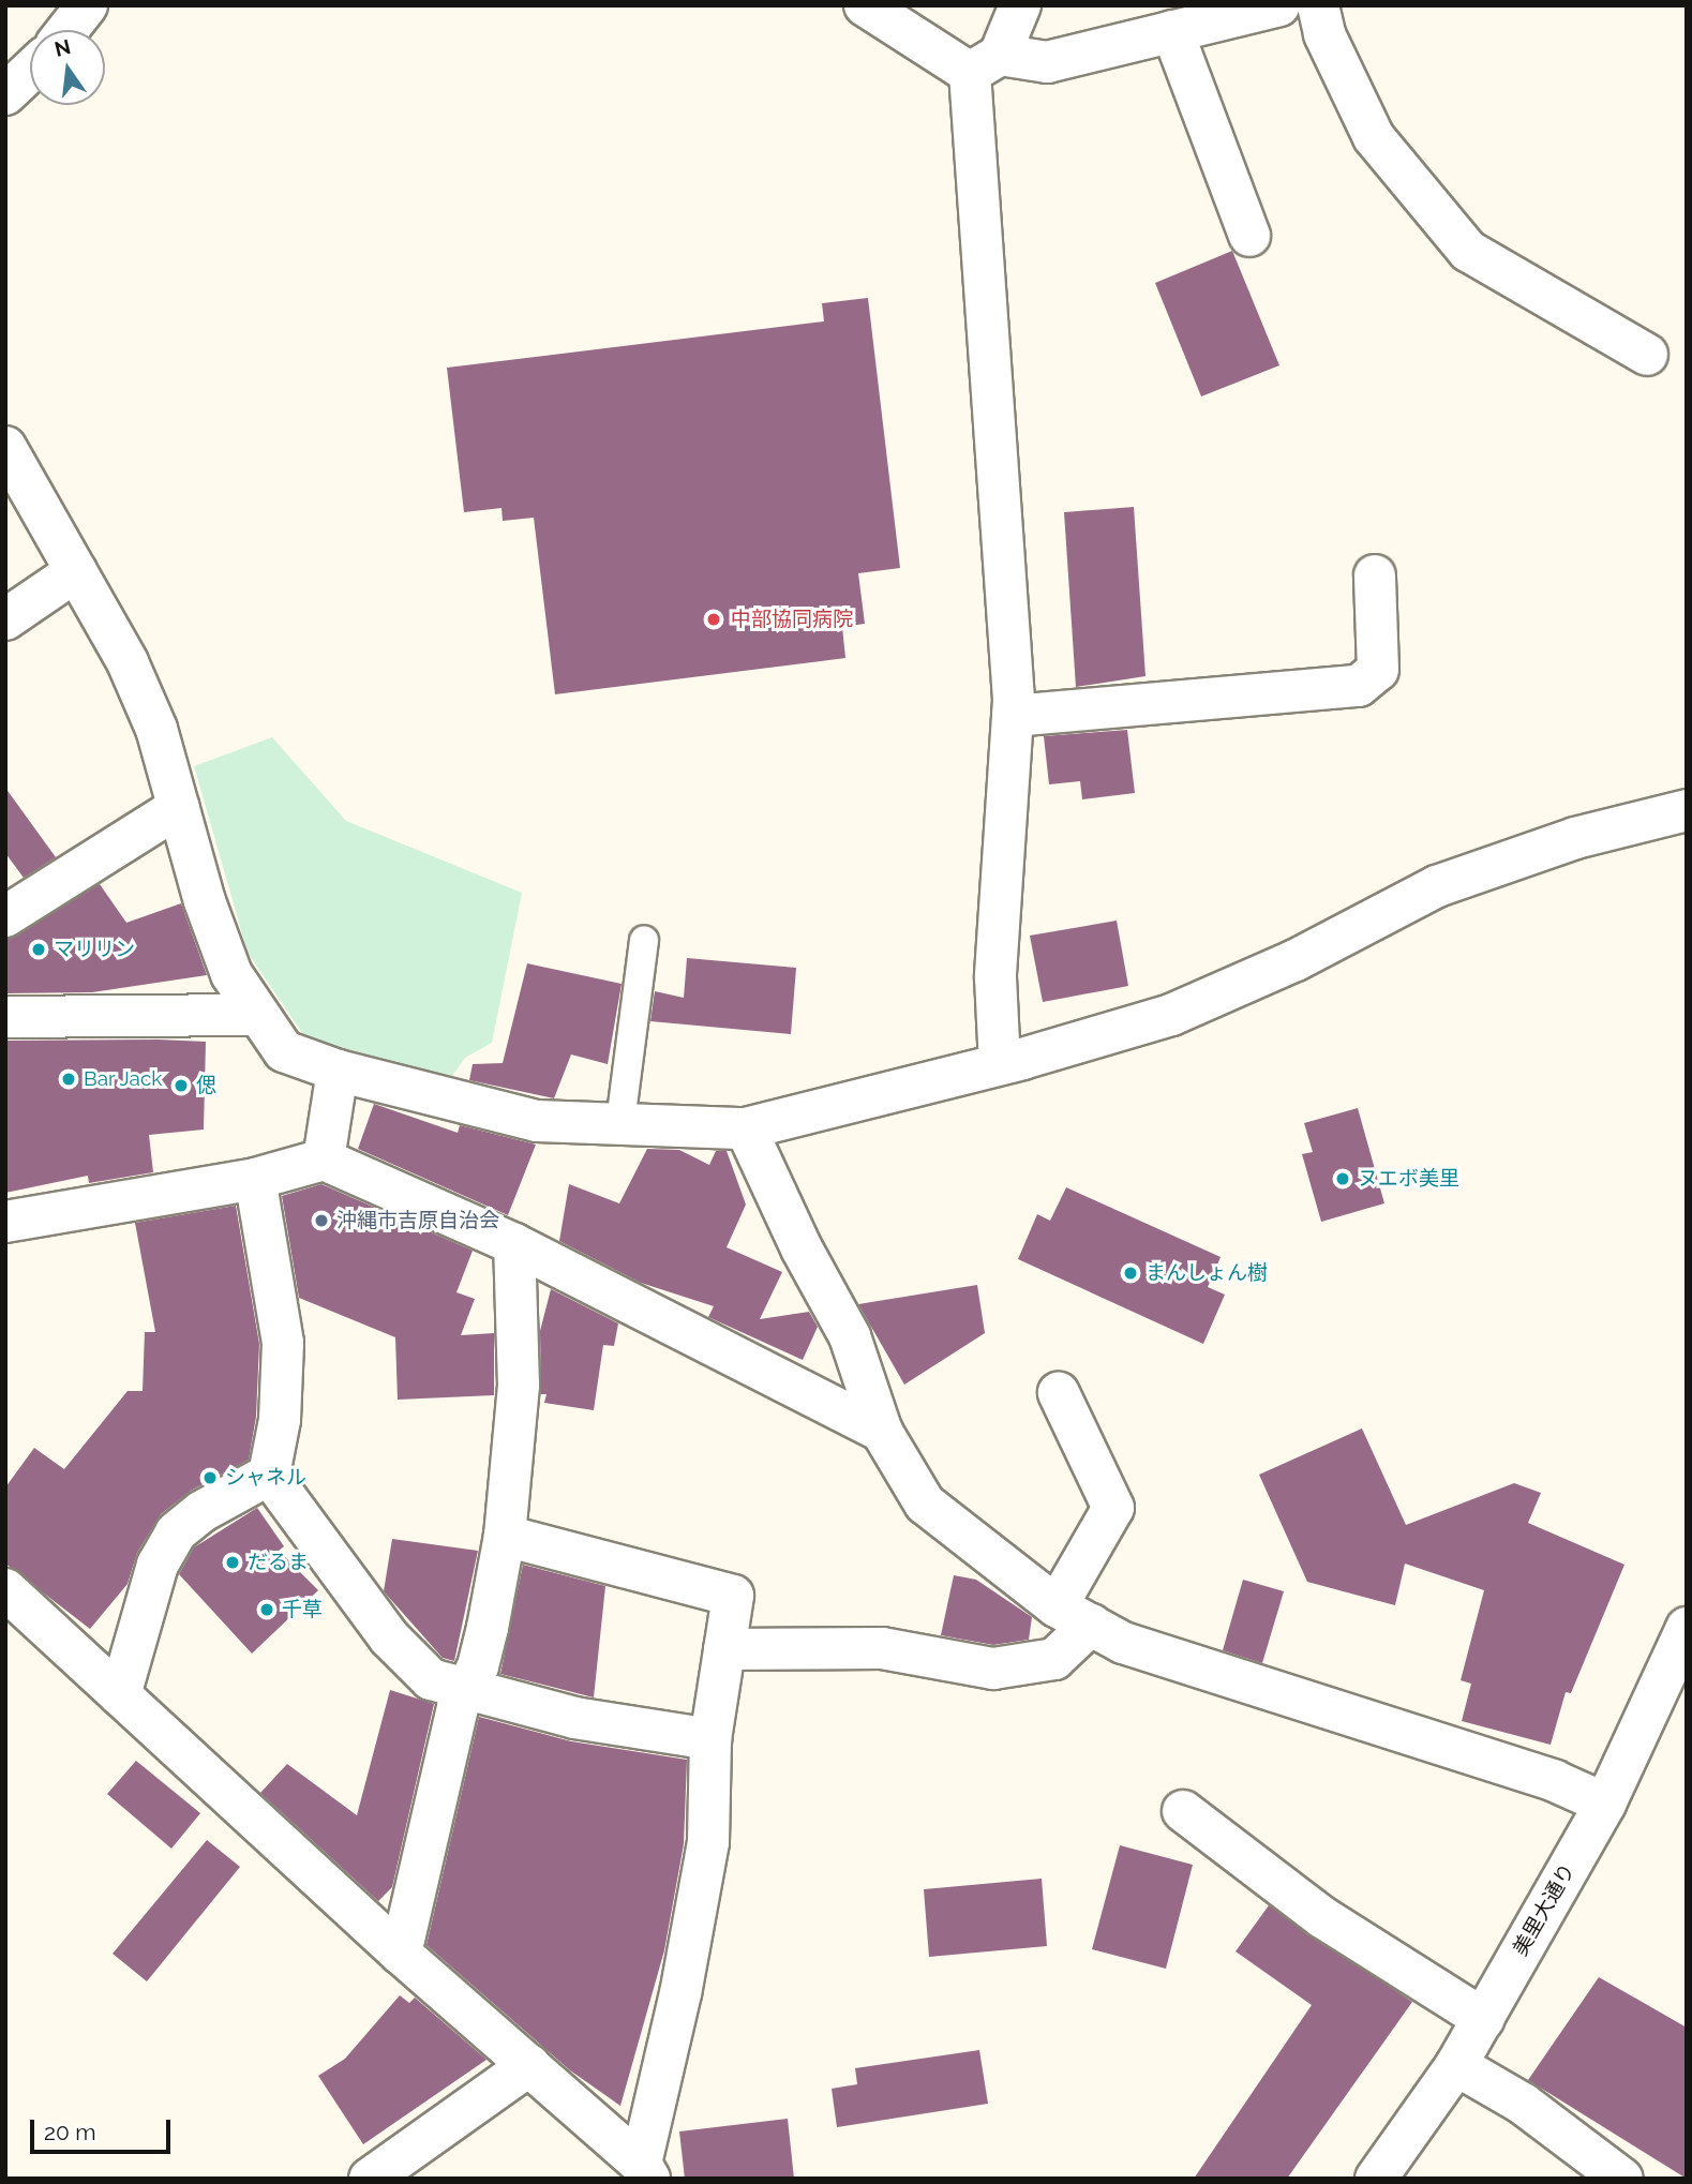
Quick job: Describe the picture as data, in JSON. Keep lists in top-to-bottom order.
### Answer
{
  "streets": {
    "street": ["美里大通り"]
  },
  "places": [
    "中部協同病院",
    "マリリン",
    "Bar Jack",
    "偲",
    "ヌエボ美里",
    "沖縄市吉原自治会",
    "まんしょん樹",
    "シャネル",
    "だるま",
    "千草"
  ],
  "scale_bar": "20 m",
  "north": "top"
}
